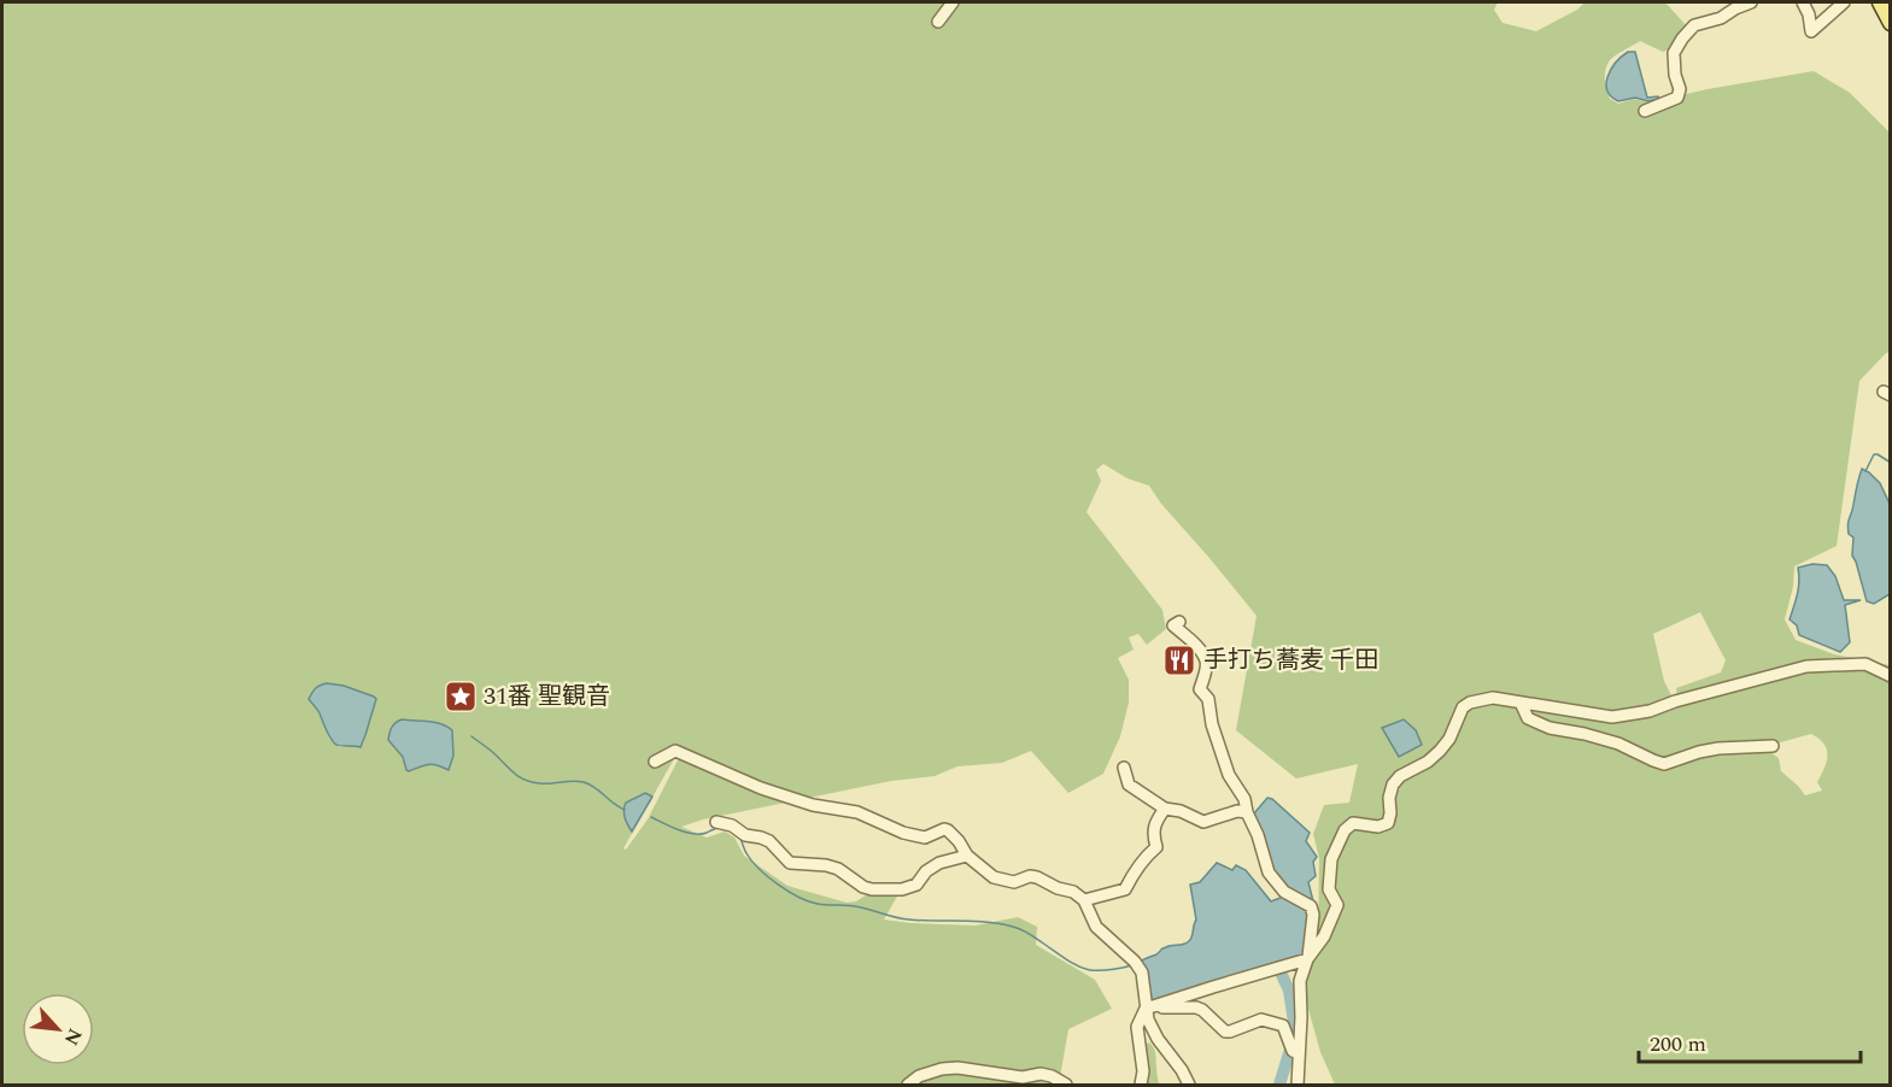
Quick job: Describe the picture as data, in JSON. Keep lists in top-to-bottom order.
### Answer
{
  "places": {
    "restaurant": ["手打ち蕎麦 千田"],
    "place": ["31番 聖観音"]
  },
  "scale_bar": "200 m",
  "north": "bottom right"
}
